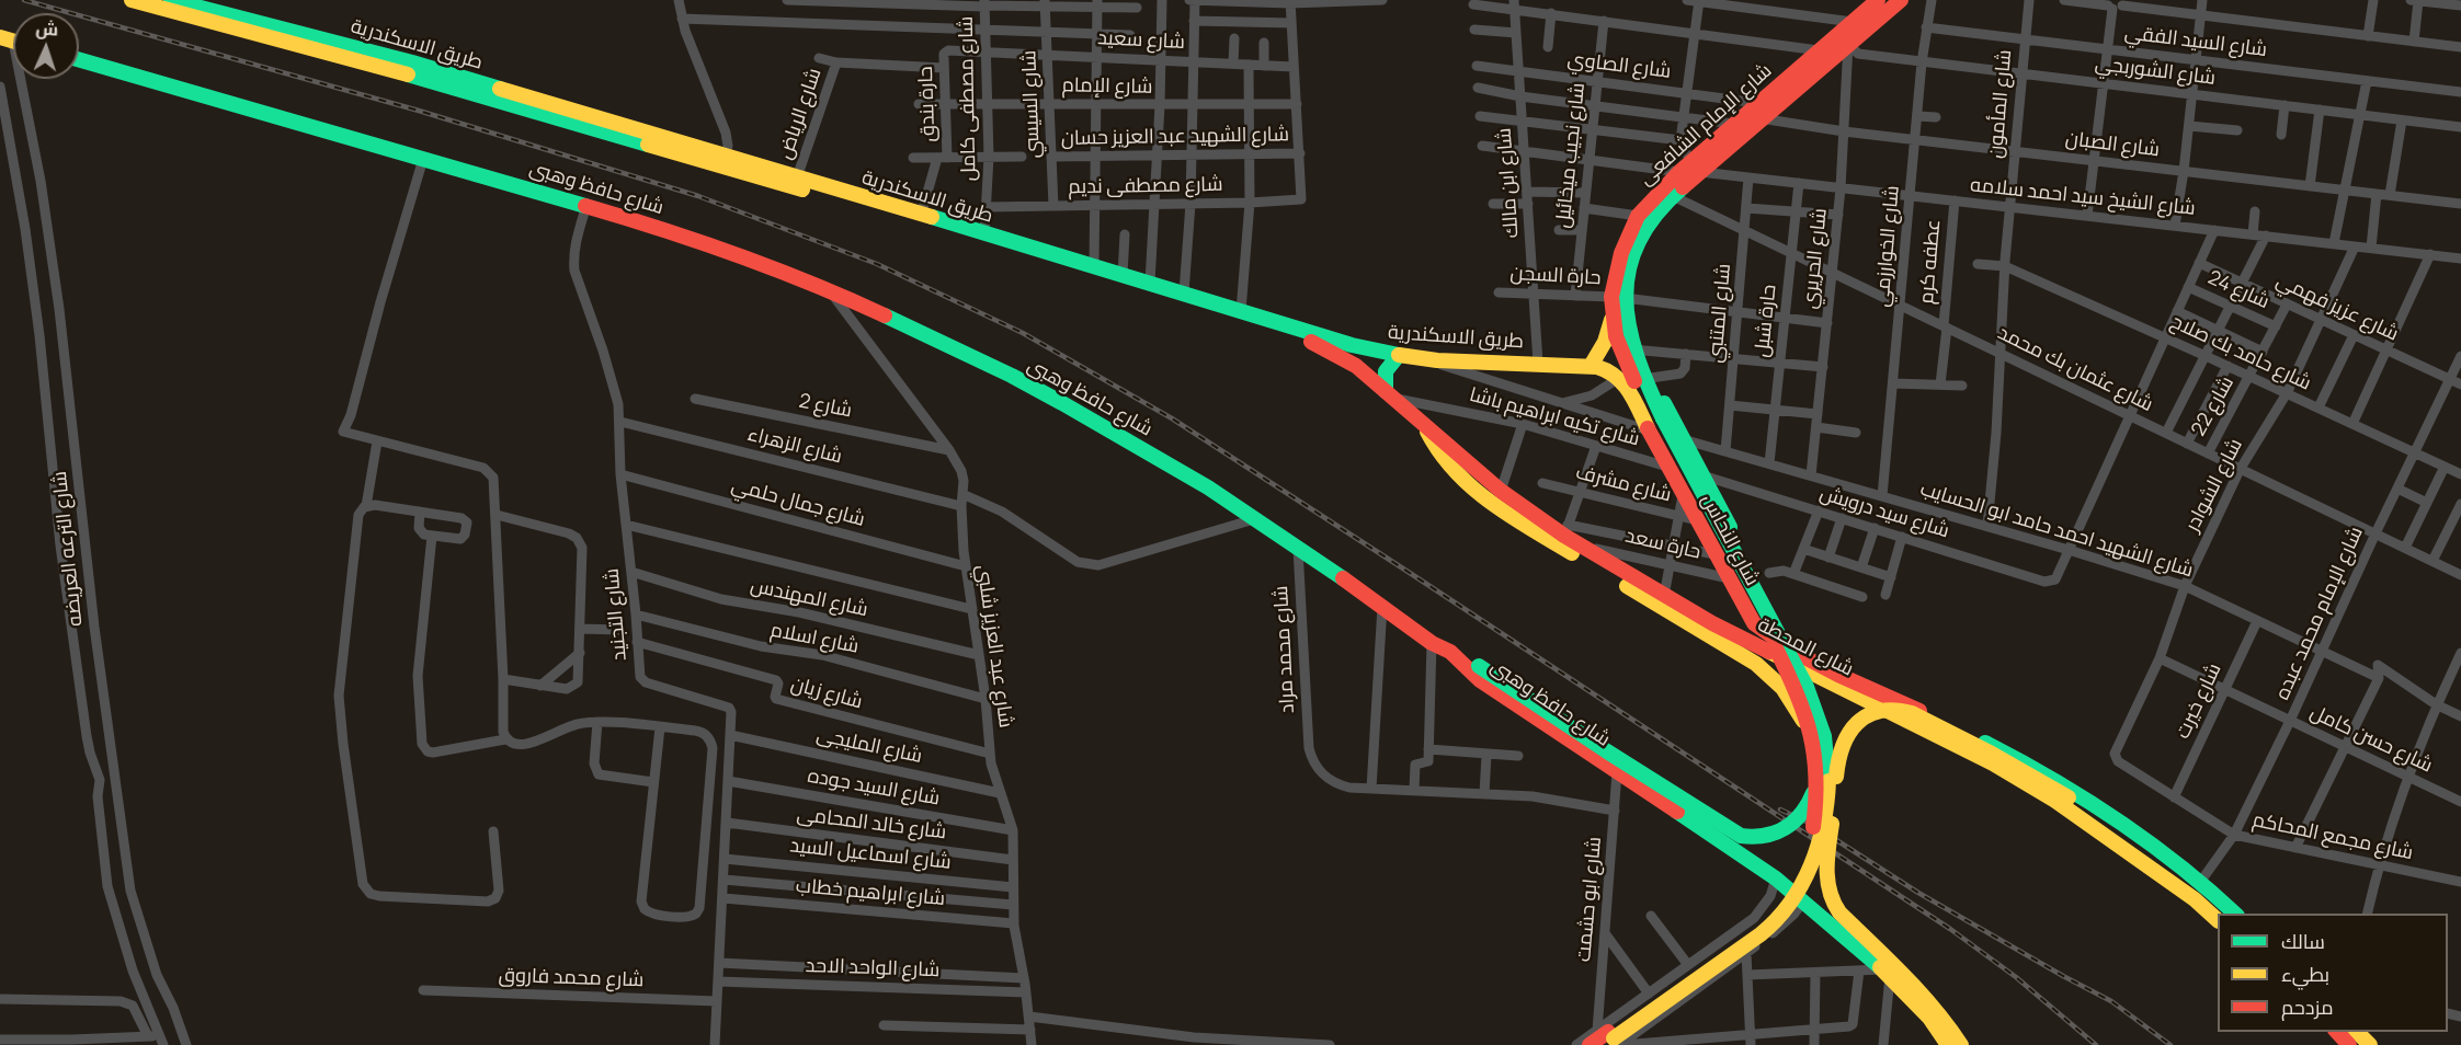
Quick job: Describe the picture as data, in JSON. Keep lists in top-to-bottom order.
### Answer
{
  "streets": {
    "main road": [
      "طريق الاسكندرية",
      "شارع الإمام الشافعى",
      "شارع حافظ وهبى",
      "شارع النحاس",
      "شارع المحطة"
    ],
    "street": [
      "شارع سعيد",
      "شارع السيد الفقي",
      "شارع الصاوي",
      "شارع الشوربجي",
      "شارع الإمام",
      "شارع مصطفى كامل",
      "حارة بندق",
      "شارع السيسي",
      "شارع المأمون",
      "شارع الرياض",
      "شارع الشهيد عبد العزيز حسان",
      "شارع الصبان",
      "شارع نجيب ميخائيل",
      "شارع ابن مالك",
      "شارع مصطفى نديم",
      "شارع الشيخ سيد احمد سلامه",
      "شارع الخوارزمي",
      "شارع الحريري",
      "عطفه كرم",
      "حارة السجن",
      "شارع 24",
      "شارع عزيز فهمي",
      "شارع المتنبي",
      "حارة شبل",
      "شارع حامد بك صلاح",
      "شارع عثمان بك محمد",
      "شارع 2",
      "شارع 22",
      "شارع تكيه ابراهيم باشا",
      "شارع الزهراء",
      "شارع مشرف",
      "شارع الشوادر",
      "شارع جمال حلمي",
      "شارع سيد درويش",
      "شارع الشهيد احمد حامد ابو الحسايب",
      "حارة سعد",
      "شارع الترعه العريضه",
      "شارع المهندس",
      "شارع الإمام محمد عبده",
      "شارع التجنيد",
      "شارع اسلام",
      "شارع عبد العزيز شلبي",
      "شارع محمد مراد",
      "شارع زيان",
      "شارع خيرت",
      "شارع حسن كامل",
      "شارع المليجى",
      "شارع السيد جوده",
      "شارع خالد المحامى",
      "شارع مجمع المحاكم",
      "شارع اسماعيل السيد",
      "شارع ابراهيم خطاب",
      "شارع ابو حشمت",
      "شارع الواحد الاحد",
      "شارع محمد فاروق"
    ]
  },
  "crossings": [
    ["شارع سعيد", "شارع مصطفى كامل"],
    ["شارع سعيد", "حارة بندق"],
    ["شارع سعيد", "شارع السيسي"],
    ["شارع السيد الفقي", "شارع المأمون"],
    ["شارع السيد الفقي", "شارع الخوارزمي"],
    ["طريق الاسكندرية", "شارع مصطفى كامل"],
    ["طريق الاسكندرية", "شارع الرياض"],
    ["طريق الاسكندرية", "شارع ابن مالك"],
    ["طريق الاسكندرية", "شارع تكيه ابراهيم باشا"],
    ["طريق الاسكندرية", "شارع المحطة"],
    ["شارع الصاوي", "شارع الإمام الشافعى"],
    ["شارع الصاوي", "شارع الصبان"],
    ["شارع الصاوي", "شارع نجيب ميخائيل"],
    ["شارع الصاوي", "شارع ابن مالك"],
    ["شارع الشوربجي", "شارع المأمون"],
    ["شارع الشوربجي", "شارع الإمام الشافعى"],
    ["شارع الشوربجي", "شارع الخوارزمي"],
    ["شارع الشوربجي", "شارع الحريري"],
    ["شارع الإمام", "شارع مصطفى كامل"],
    ["شارع الإمام", "حارة بندق"],
    ["شارع الإمام", "شارع السيسي"],
    ["شارع مصطفى كامل", "حارة بندق"],
    ["شارع مصطفى كامل", "شارع مصطفى نديم"],
    ["شارع السيسي", "شارع الشهيد عبد العزيز حسان"],
    ["شارع السيسي", "شارع مصطفى نديم"],
    ["شارع المأمون", "شارع الصبان"],
    ["شارع المأمون", "شارع الشيخ سيد احمد سلامه"],
    ["شارع المأمون", "شارع حامد بك صلاح"],
    ["شارع المأمون", "شارع عثمان بك محمد"],
    ["شارع المأمون", "شارع الشهيد احمد حامد ابو الحسايب"],
    ["شارع الإمام الشافعى", "شارع الصبان"],
    ["شارع الإمام الشافعى", "شارع الشيخ سيد احمد سلامه"],
    ["شارع الإمام الشافعى", "شارع الحريري"],
    ["شارع الإمام الشافعى", "حارة السجن"],
    ["شارع الإمام الشافعى", "شارع عثمان بك محمد"],
    ["شارع الإمام الشافعى", "شارع سيد درويش"],
    ["شارع الإمام الشافعى", "شارع الشهيد احمد حامد ابو الحسايب"],
    ["شارع الإمام الشافعى", "شارع النحاس"],
    ["شارع الإمام الشافعى", "شارع المحطة"],
    ["شارع الشهيد عبد العزيز حسان", "شارع مصطفى نديم"],
    ["شارع الصبان", "شارع الخوارزمي"],
    ["شارع الصبان", "شارع الحريري"],
    ["شارع نجيب ميخائيل", "حارة السجن"],
    ["شارع ابن مالك", "حارة السجن"],
    ["شارع حافظ وهبى", "شارع التجنيد"],
    ["شارع حافظ وهبى", "شارع عبد العزيز شلبي"],
    ["شارع حافظ وهبى", "شارع محمد مراد"],
    ["شارع حافظ وهبى", "شارع ابو حشمت"],
    ["شارع الشيخ سيد احمد سلامه", "شارع الخوارزمي"],
    ["شارع الشيخ سيد احمد سلامه", "شارع الحريري"],
    ["شارع الشيخ سيد احمد سلامه", "عطفه كرم"],
    ["شارع الشيخ سيد احمد سلامه", "شارع المتنبي"],
    ["شارع الشيخ سيد احمد سلامه", "حارة شبل"],
    ["شارع الشيخ سيد احمد سلامه", "شارع الشوادر"],
    ["شارع الخوارزمي", "شارع عثمان بك محمد"],
    ["شارع الخوارزمي", "شارع الشهيد احمد حامد ابو الحسايب"],
    ["شارع الحريري", "حارة السجن"],
    ["شارع الحريري", "شارع عثمان بك محمد"],
    ["شارع الحريري", "شارع الشهيد احمد حامد ابو الحسايب"],
    ["عطفه كرم", "شارع عثمان بك محمد"],
    ["حارة السجن", "شارع المتنبي"],
    ["حارة السجن", "حارة شبل"],
    ["شارع 24", "شارع 22"],
    ["شارع عزيز فهمي", "شارع 22"],
    ["شارع عزيز فهمي", "شارع الشوادر"],
    ["شارع عزيز فهمي", "شارع الإمام محمد عبده"],
    ["شارع المتنبي", "شارع عثمان بك محمد"],
    ["شارع المتنبي", "شارع الشهيد احمد حامد ابو الحسايب"],
    ["حارة شبل", "شارع عثمان بك محمد"],
    ["حارة شبل", "شارع الشهيد احمد حامد ابو الحسايب"],
    ["شارع حامد بك صلاح", "شارع 22"],
    ["شارع حامد بك صلاح", "شارع الشوادر"],
    ["شارع حامد بك صلاح", "شارع الإمام محمد عبده"],
    ["شارع عثمان بك محمد", "شارع 22"],
    ["شارع عثمان بك محمد", "شارع الشوادر"],
    ["شارع عثمان بك محمد", "شارع الإمام محمد عبده"],
    ["شارع 2", "شارع عبد العزيز شلبي"],
    ["شارع تكيه ابراهيم باشا", "شارع النحاس"],
    ["شارع تكيه ابراهيم باشا", "شارع المحطة"],
    ["شارع الزهراء", "شارع التجنيد"],
    ["شارع الزهراء", "شارع عبد العزيز شلبي"],
    ["شارع مشرف", "شارع النحاس"],
    ["شارع الشوادر", "شارع الشهيد احمد حامد ابو الحسايب"],
    ["شارع الشوادر", "شارع حسن كامل"],
    ["شارع الشوادر", "شارع مجمع المحاكم"],
    ["شارع جمال حلمي", "شارع التجنيد"],
    ["شارع جمال حلمي", "شارع عبد العزيز شلبي"],
    ["شارع سيد درويش", "شارع الشهيد احمد حامد ابو الحسايب"],
    ["شارع الشهيد احمد حامد ابو الحسايب", "شارع الإمام محمد عبده"],
    ["شارع الشهيد احمد حامد ابو الحسايب", "شارع خيرت"],
    ["شارع النحاس", "حارة سعد"],
    ["شارع النحاس", "شارع المحطة"],
    ["حارة سعد", "شارع المحطة"],
    ["شارع المهندس", "شارع التجنيد"],
    ["شارع المهندس", "شارع عبد العزيز شلبي"],
    ["شارع الإمام محمد عبده", "شارع المحطة"],
    ["شارع الإمام محمد عبده", "شارع حسن كامل"],
    ["شارع الإمام محمد عبده", "شارع مجمع المحاكم"],
    ["شارع التجنيد", "شارع اسلام"],
    ["شارع التجنيد", "شارع زيان"],
    ["شارع التجنيد", "شارع المليجى"],
    ["شارع التجنيد", "شارع السيد جوده"],
    ["شارع التجنيد", "شارع خالد المحامى"],
    ["شارع التجنيد", "شارع اسماعيل السيد"],
    ["شارع التجنيد", "شارع ابراهيم خطاب"],
    ["شارع التجنيد", "شارع الواحد الاحد"],
    ["شارع التجنيد", "شارع محمد فاروق"],
    ["شارع اسلام", "شارع عبد العزيز شلبي"],
    ["شارع عبد العزيز شلبي", "شارع زيان"],
    ["شارع عبد العزيز شلبي", "شارع المليجى"],
    ["شارع عبد العزيز شلبي", "شارع السيد جوده"],
    ["شارع عبد العزيز شلبي", "شارع خالد المحامى"],
    ["شارع عبد العزيز شلبي", "شارع اسماعيل السيد"],
    ["شارع عبد العزيز شلبي", "شارع ابراهيم خطاب"],
    ["شارع عبد العزيز شلبي", "شارع الواحد الاحد"],
    ["شارع خيرت", "شارع حسن كامل"],
    ["شارع خيرت", "شارع مجمع المحاكم"]
  ],
  "legend": ["سالك", "بطيء", "مزدحم"],
  "north": "top"
}
